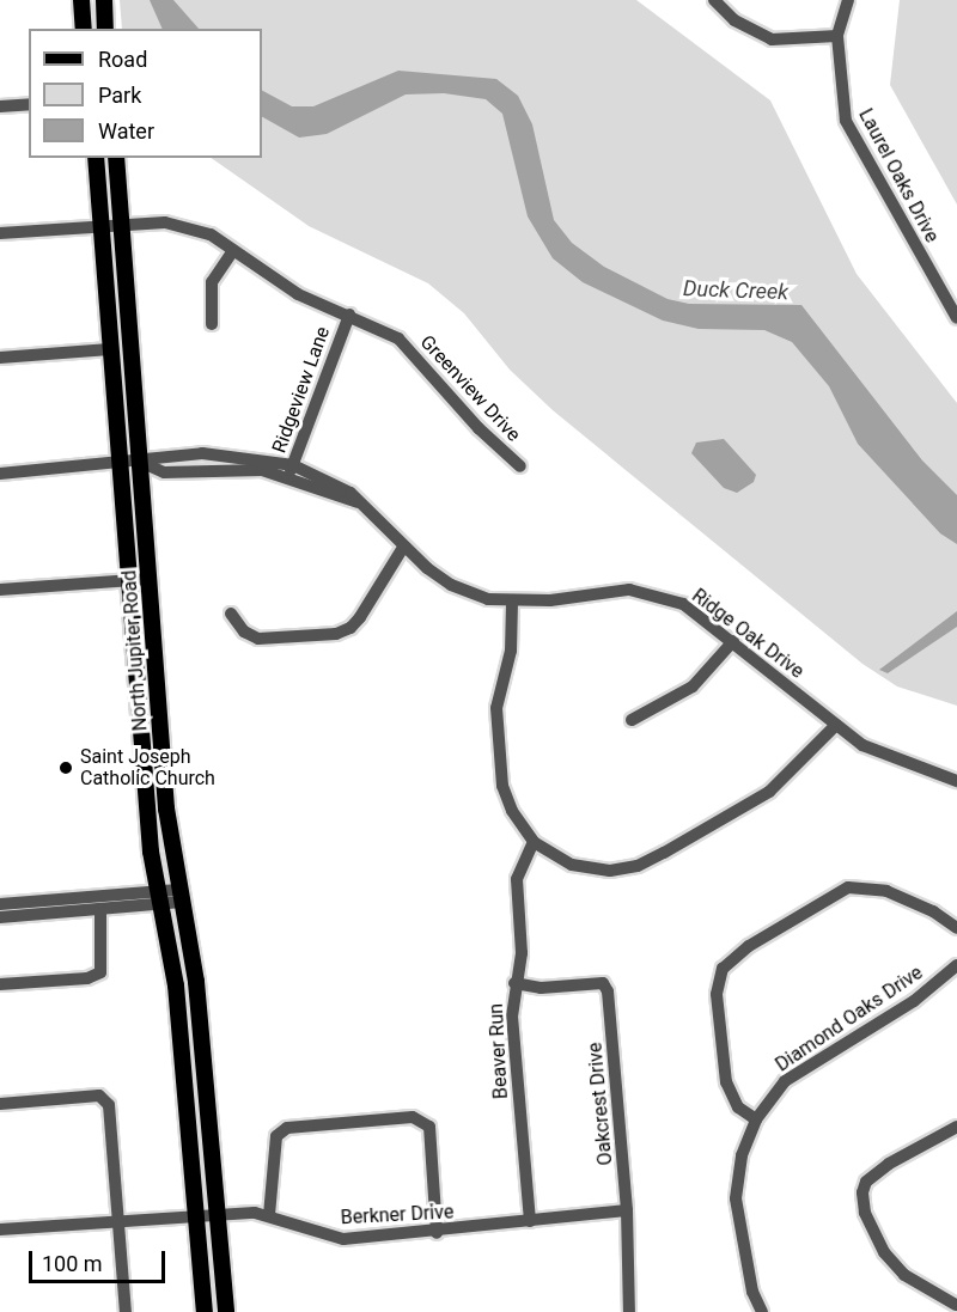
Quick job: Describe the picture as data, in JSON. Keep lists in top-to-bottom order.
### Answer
{
  "streets": {
    "main road": ["North Jupiter Road"],
    "street": [
      "Laurel Oaks Drive",
      "Greenview Drive",
      "Ridgeview Lane",
      "Ridge Oak Drive",
      "Diamond Oaks Drive",
      "Beaver Run",
      "Oakcrest Drive",
      "Berkner Drive"
    ]
  },
  "crossings": [
    ["Greenview Drive", "Ridgeview Lane"],
    ["Greenview Drive", "North Jupiter Road"],
    ["Ridgeview Lane", "Ridge Oak Drive"],
    ["Ridge Oak Drive", "North Jupiter Road"],
    ["North Jupiter Road", "Berkner Drive"],
    ["Beaver Run", "Oakcrest Drive"],
    ["Beaver Run", "Berkner Drive"],
    ["Oakcrest Drive", "Berkner Drive"]
  ],
  "water": ["Duck Creek"],
  "places": ["Saint Joseph Catholic Church"],
  "legend": ["Road", "Park", "Water"],
  "scale_bar": "100 m"
}
